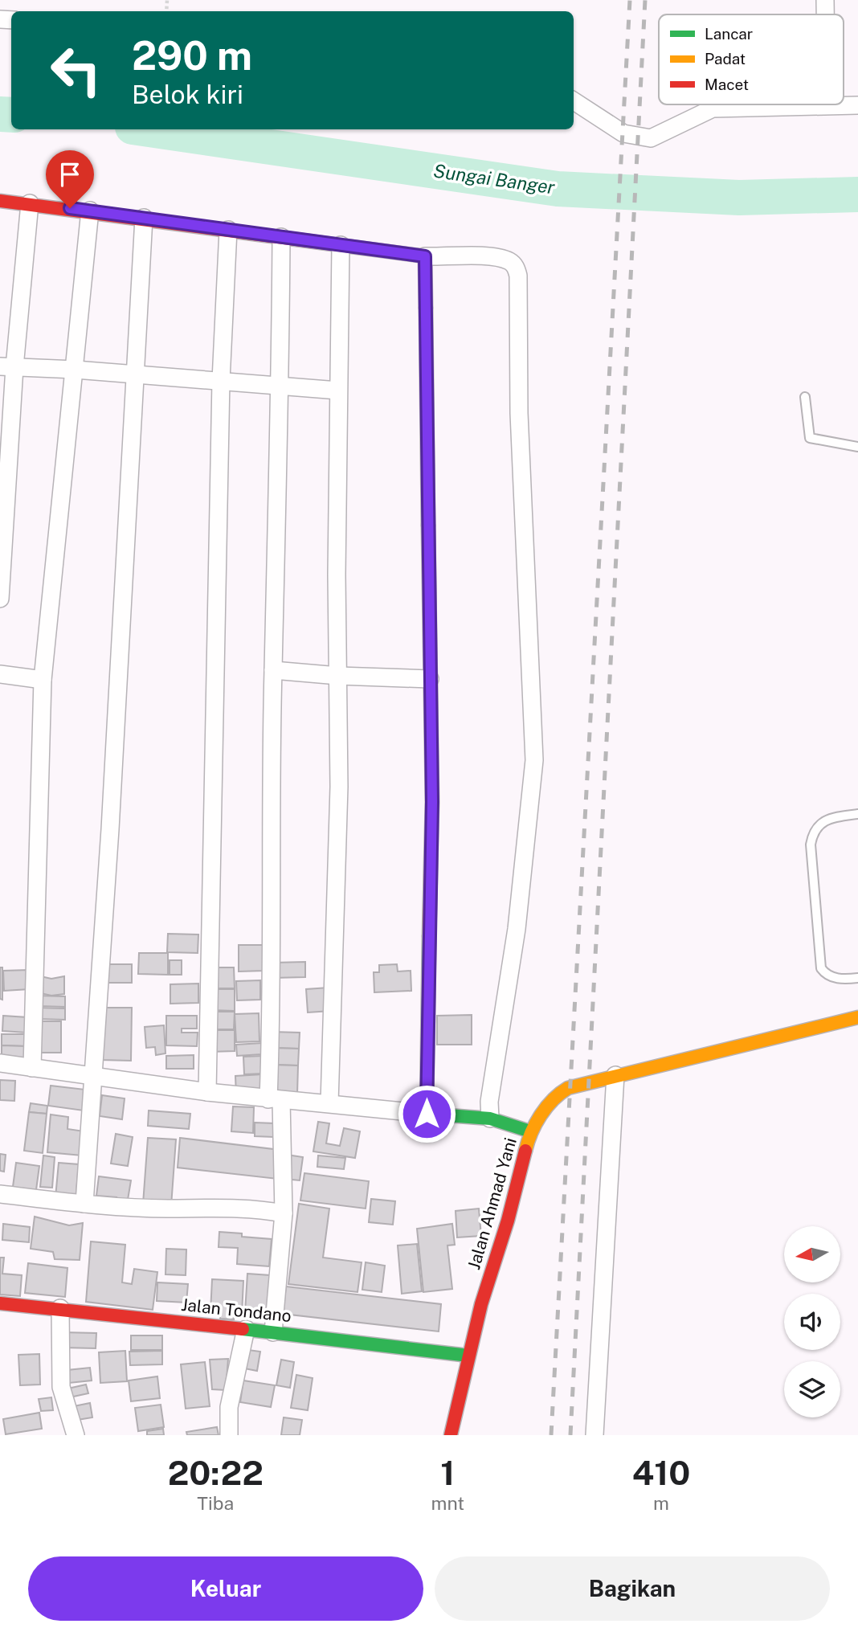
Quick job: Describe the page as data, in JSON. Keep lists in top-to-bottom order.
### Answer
{
  "streets": {
    "street": ["Jalan Ahmad Yani", "Jalan Tondano"]
  },
  "crossings": [
    ["Jalan Ahmad Yani", "Jalan Tondano"]
  ],
  "water": ["Sungai Banger"],
  "legend": ["Lancar", "Padat", "Macet"],
  "north": "left",
  "page": {
    "turn": ["290 m", "Belok kiri"],
    "eta": [
      "20:22",
      "Tiba",
      "1",
      "mnt",
      "410",
      "m"
    ],
    "buttons": ["Keluar", "Bagikan"]
  }
}
